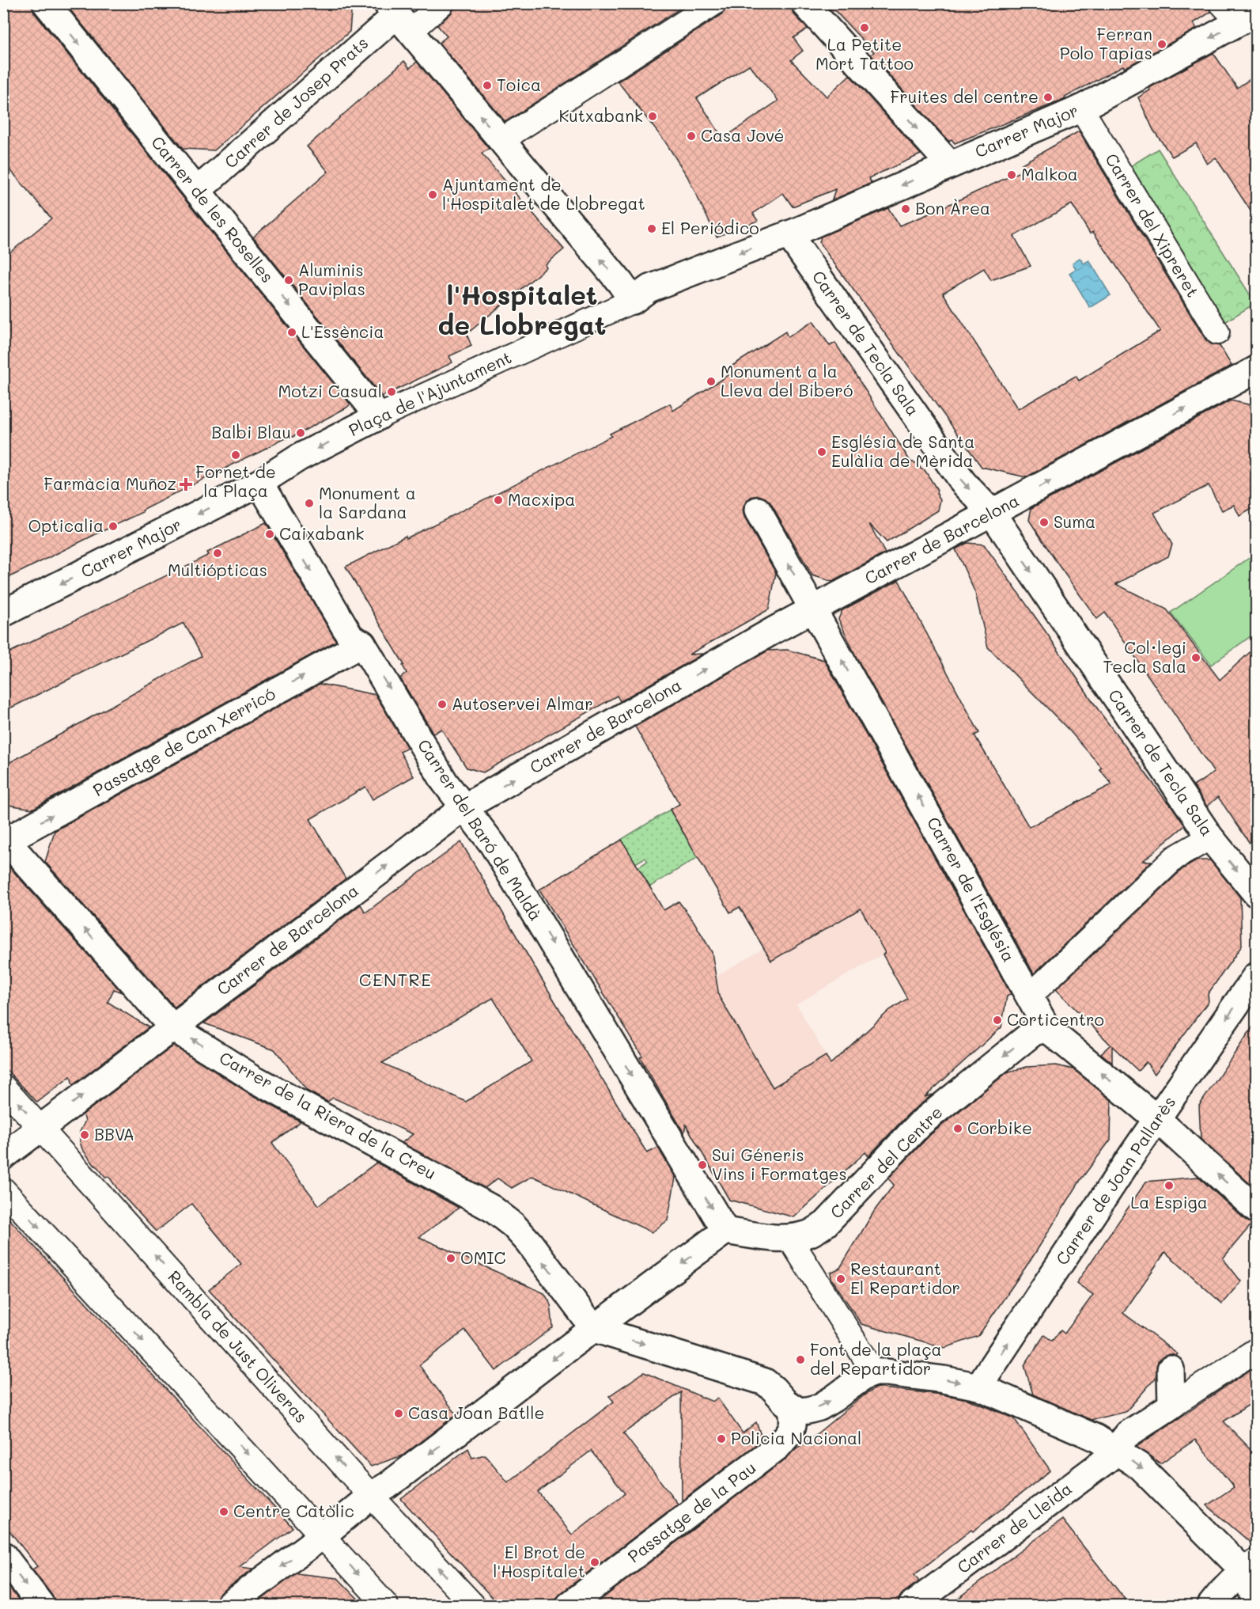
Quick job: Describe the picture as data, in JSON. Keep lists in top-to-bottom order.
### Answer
{
  "streets": {
    "street": [
      "Carrer de Josep Prats",
      "Carrer Major",
      "Carrer de les Roselles",
      "Carrer del Xipreret",
      "Carrer de Tecla Sala",
      "Plaça de l'Ajuntament",
      "Carrer de Barcelona",
      "Passatge de Can Xerricó",
      "Carrer del Baró de Maldà",
      "Carrer de l'Església",
      "Carrer de la Riera de la Creu",
      "Carrer del Centre",
      "Carrer de Joan Pallarès",
      "Rambla de Just Oliveras",
      "Passatge de la Pau",
      "Carrer de Lleida"
    ]
  },
  "crossings": [
    ["Carrer de Josep Prats", "Carrer de les Roselles"],
    ["Carrer Major", "Carrer de Tecla Sala"],
    ["Carrer Major", "Plaça de l'Ajuntament"],
    ["Carrer Major", "Carrer del Baró de Maldà"],
    ["Carrer de les Roselles", "Plaça de l'Ajuntament"],
    ["Carrer de Tecla Sala", "Plaça de l'Ajuntament"],
    ["Carrer de Tecla Sala", "Carrer de Barcelona"],
    ["Plaça de l'Ajuntament", "Carrer del Baró de Maldà"],
    ["Carrer de Barcelona", "Carrer del Baró de Maldà"],
    ["Carrer de Barcelona", "Carrer de l'Església"],
    ["Carrer de Barcelona", "Carrer de la Riera de la Creu"],
    ["Carrer de Barcelona", "Rambla de Just Oliveras"],
    ["Passatge de Can Xerricó", "Carrer del Baró de Maldà"],
    ["Passatge de Can Xerricó", "Carrer de la Riera de la Creu"],
    ["Carrer del Baró de Maldà", "Carrer del Centre"],
    ["Carrer de l'Església", "Carrer del Centre"],
    ["Carrer de l'Església", "Carrer de Joan Pallarès"]
  ],
  "one_way": [
    "Carrer Major",
    "Carrer de les Roselles",
    "Carrer de Tecla Sala",
    "Carrer de Barcelona",
    "Passatge de Can Xerricó",
    "Carrer del Baró de Maldà",
    "Carrer de l'Església",
    "Carrer de la Riera de la Creu",
    "Carrer del Centre"
  ],
  "districts": ["l'Hospitalet de Llobregat", "CENTRE"],
  "places": {
    "other": [
      "La Petite Mort Tattoo",
      "Ferran Polo Tapias",
      "Toica",
      "Fruites del centre",
      "Kutxabank",
      "Casa Jové",
      "Malkoa",
      "Ajuntament de l'Hospitalet de Llobregat",
      "Bon Àrea",
      "El Periódico",
      "Aluminis Paviplas",
      "L'Essència",
      "Monument a la Lleva del Biberó",
      "Motzi Casual",
      "Balbi Blau",
      "Església de Santa Eulàlia de Mèrida",
      "Fornet de la Plaça",
      "Macxipa",
      "Monument a la Sardana",
      "Suma",
      "Opticalia",
      "Caixabank",
      "Multiópticas",
      "Col·legi Tecla Sala",
      "Autoservei Almar",
      "Corticentro",
      "Corbike",
      "BBVA",
      "Sui Géneris Vins i Formatges",
      "La Espiga",
      "OMIC",
      "Restaurant El Repartidor",
      "Font de la plaça del Repartidor",
      "Casa Joan Batlle",
      "Policia Nacional",
      "Centre Catòlic",
      "El Brot de l'Hospitalet"
    ],
    "health": ["Farmàcia Muñoz"]
  }
}
